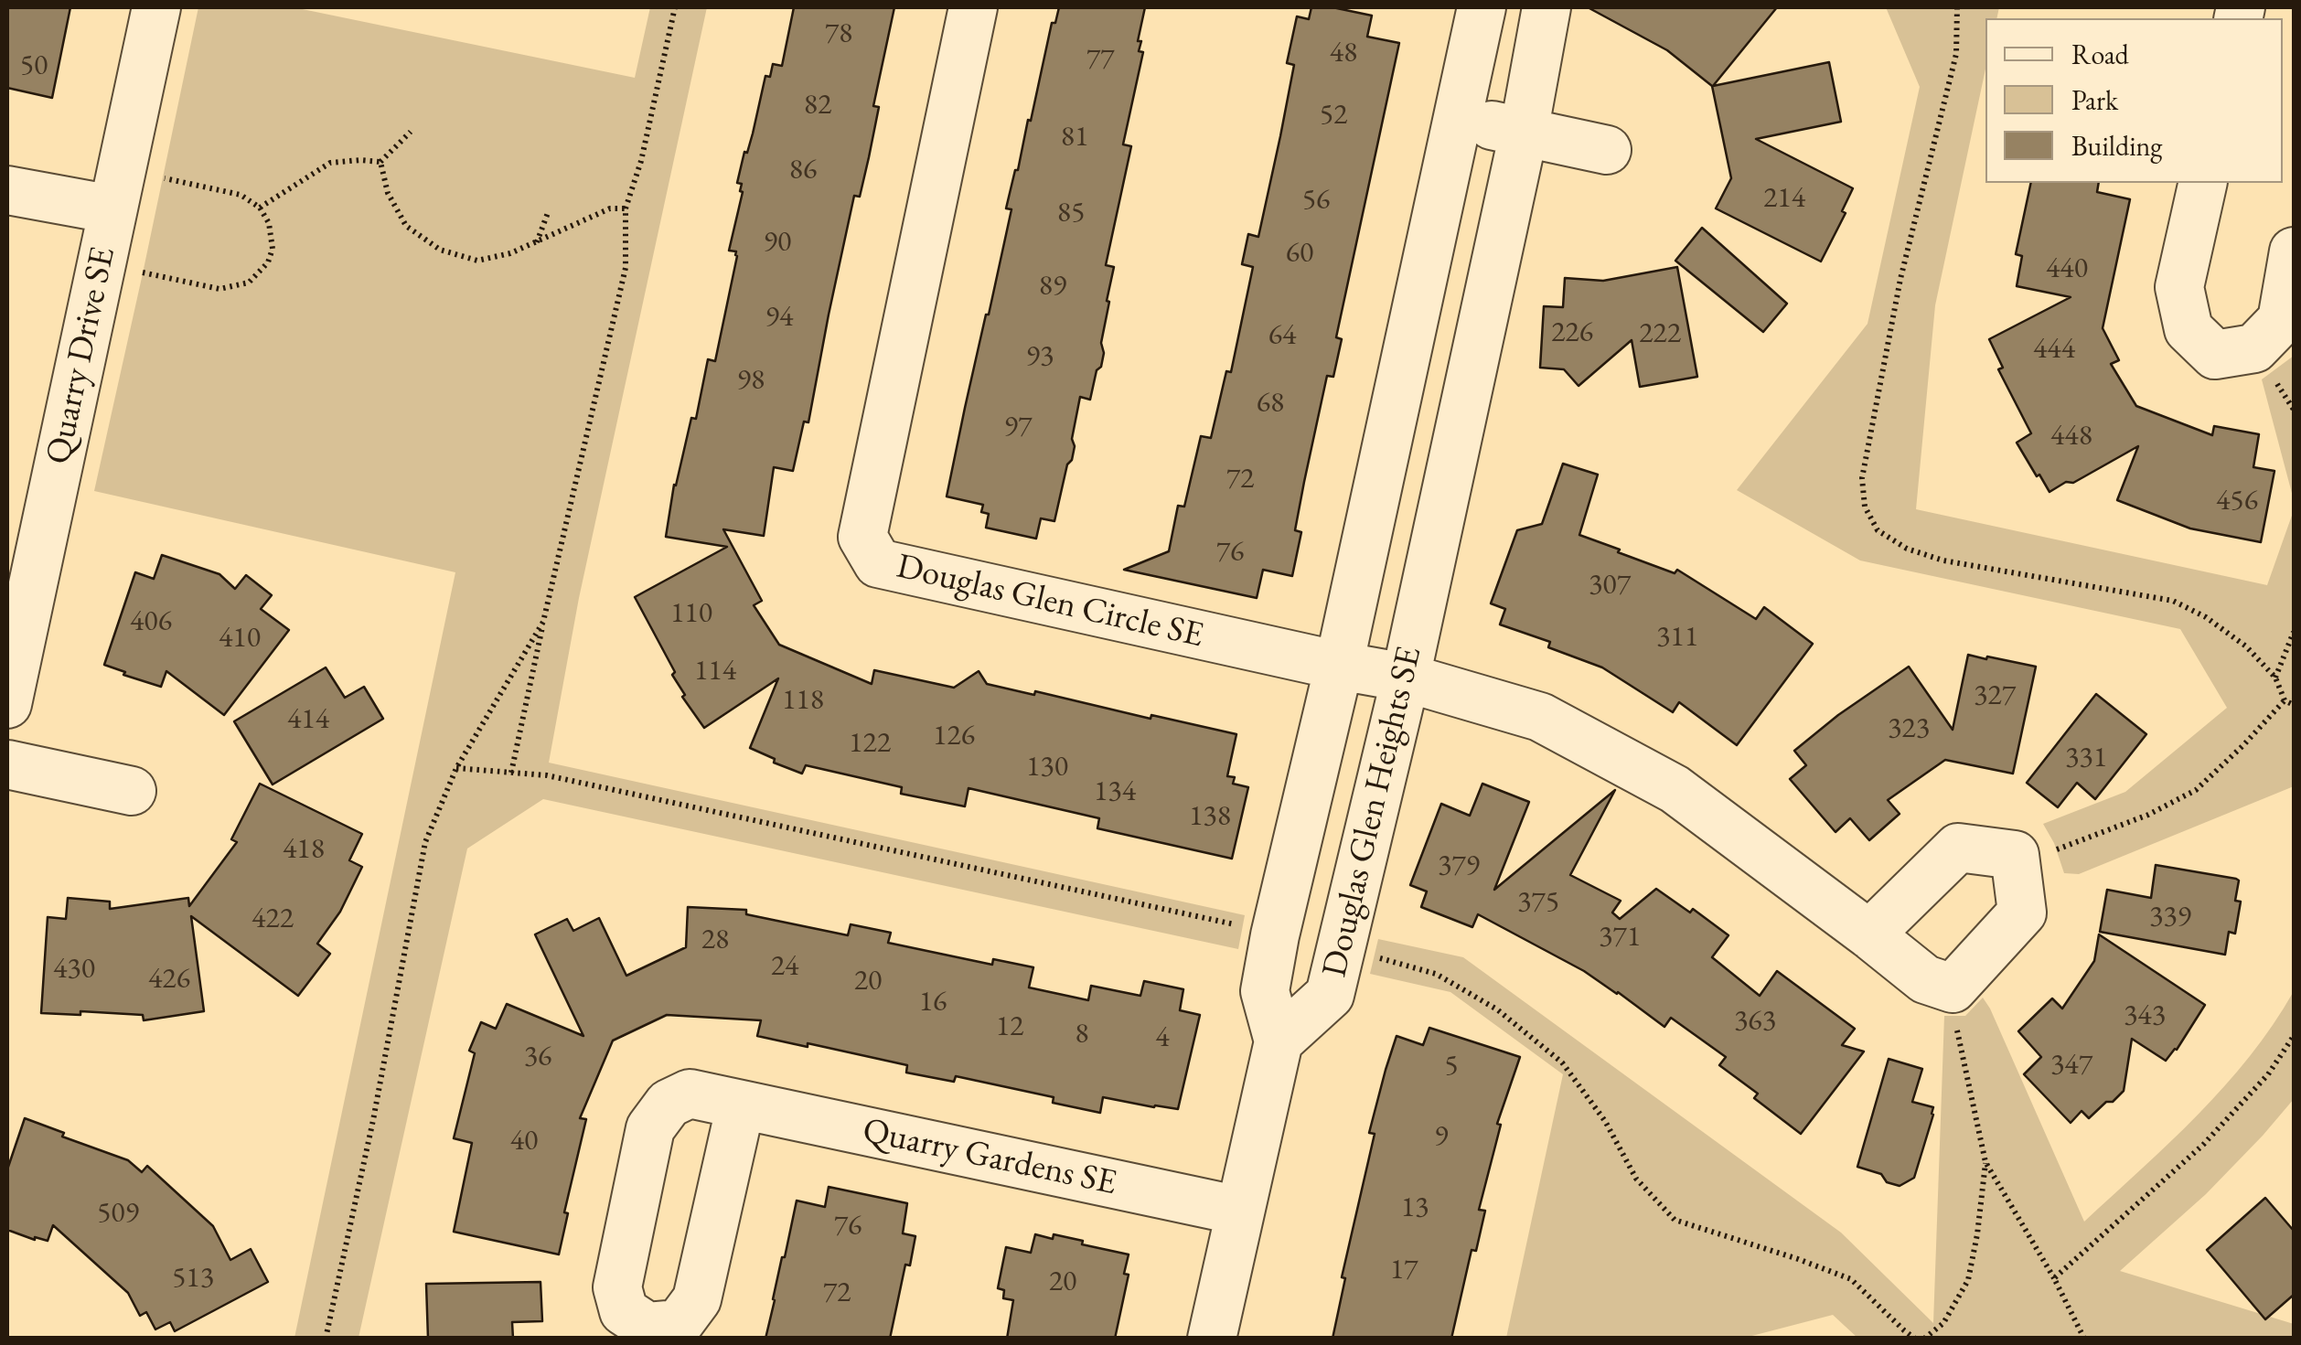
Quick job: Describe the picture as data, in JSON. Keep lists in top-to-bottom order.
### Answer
{
  "streets": {
    "street": [
      "Quarry Drive SE",
      "Douglas Glen Circle SE",
      "Douglas Glen Heights SE",
      "Quarry Gardens SE"
    ]
  },
  "crossings": [
    ["Douglas Glen Circle SE", "Douglas Glen Heights SE"]
  ],
  "house_numbers": [
    "78",
    "48",
    "77",
    "50",
    "82",
    "52",
    "81",
    "86",
    "214",
    "56",
    "85",
    "90",
    "60",
    "440",
    "89",
    "94",
    "226",
    "222",
    "64",
    "444",
    "93",
    "98",
    "68",
    "97",
    "448",
    "72",
    "456",
    "76",
    "307",
    "110",
    "406",
    "311",
    "410",
    "114",
    "327",
    "118",
    "414",
    "323",
    "126",
    "122",
    "331",
    "130",
    "134",
    "138",
    "418",
    "379",
    "375",
    "339",
    "422",
    "371",
    "28",
    "24",
    "430",
    "426",
    "20",
    "16",
    "343",
    "363",
    "12",
    "8",
    "4",
    "36",
    "347",
    "5",
    "9",
    "40",
    "13",
    "509",
    "76",
    "17",
    "513",
    "20",
    "72"
  ],
  "legend": ["Road", "Park", "Building"]
}
